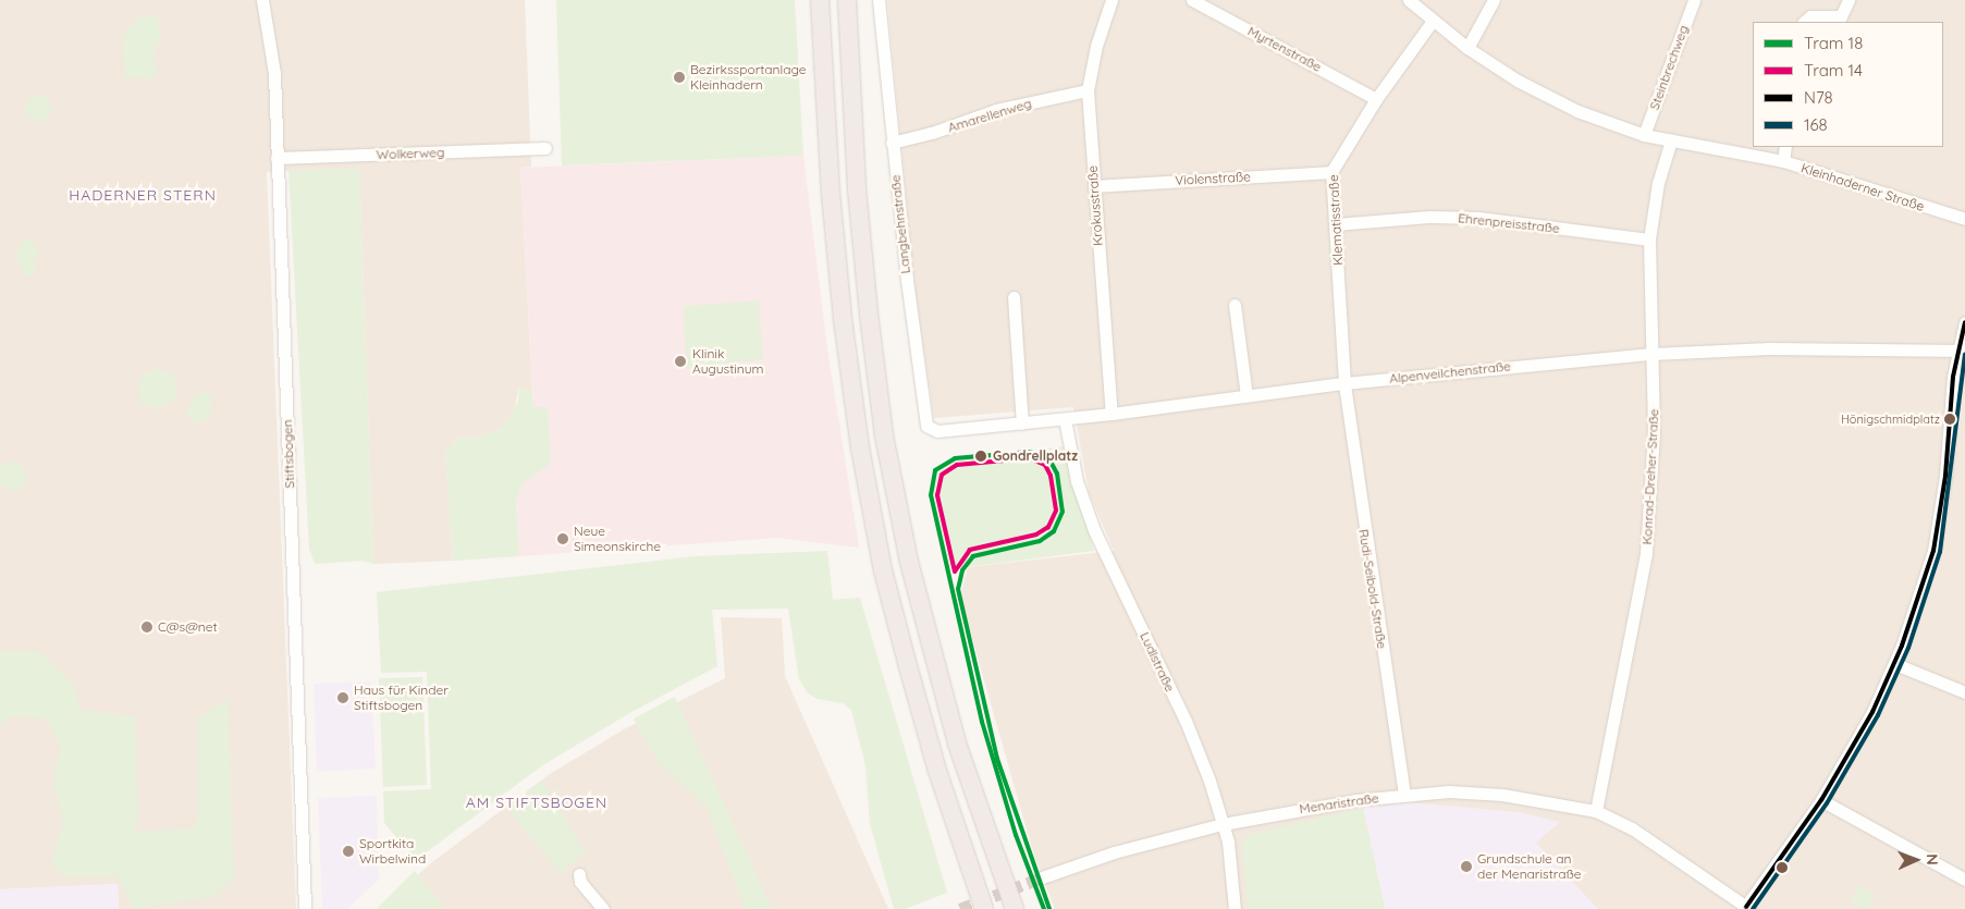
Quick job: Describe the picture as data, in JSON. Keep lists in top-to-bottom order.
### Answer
{
  "streets": {
    "street": [
      "Myrtenstraße",
      "Steinbrechweg",
      "Amarellenweg",
      "Wolkerweg",
      "Violenstraße",
      "Kleinhaderner Straße",
      "Krokusstraße",
      "Klematisstraße",
      "Ehrenpreisstraße",
      "Langbehnstraße",
      "Alpenveilchenstraße",
      "Stiftsbogen",
      "Konrad-Dreher-Straße",
      "Rudi-Seibold-Straße",
      "Ludlstraße",
      "Menaristraße"
    ]
  },
  "crossings": [
    ["Myrtenstraße", "Klematisstraße"],
    ["Steinbrechweg", "Kleinhaderner Straße"],
    ["Amarellenweg", "Krokusstraße"],
    ["Amarellenweg", "Langbehnstraße"],
    ["Wolkerweg", "Stiftsbogen"],
    ["Violenstraße", "Krokusstraße"],
    ["Violenstraße", "Klematisstraße"],
    ["Kleinhaderner Straße", "Klematisstraße"],
    ["Kleinhaderner Straße", "Konrad-Dreher-Straße"],
    ["Krokusstraße", "Alpenveilchenstraße"],
    ["Klematisstraße", "Ehrenpreisstraße"],
    ["Klematisstraße", "Alpenveilchenstraße"],
    ["Klematisstraße", "Rudi-Seibold-Straße"],
    ["Ehrenpreisstraße", "Konrad-Dreher-Straße"],
    ["Langbehnstraße", "Alpenveilchenstraße"],
    ["Alpenveilchenstraße", "Konrad-Dreher-Straße"],
    ["Alpenveilchenstraße", "Rudi-Seibold-Straße"],
    ["Alpenveilchenstraße", "Ludlstraße"],
    ["Konrad-Dreher-Straße", "Menaristraße"],
    ["Rudi-Seibold-Straße", "Menaristraße"],
    ["Ludlstraße", "Menaristraße"]
  ],
  "districts": ["HADERNER STERN", "AM STIFTSBOGEN"],
  "places": [
    "Bezirkssportanlage Kleinhadern",
    "Klinik Augustinum",
    "Hönigschmidplatz",
    "Gondrellplatz",
    "Neue Simeonskirche",
    "C@s@net",
    "Haus für Kinder Stiftsbogen",
    "Sportkita Wirbelwind",
    "Grundschule an der Menaristraße"
  ],
  "lines": [
    "transit line N78",
    "transit line 168",
    "tram line 18",
    "tram line 14"
  ],
  "legend": [
    "Tram 18",
    "Tram 14",
    "N78",
    "168"
  ],
  "north": "right"
}
